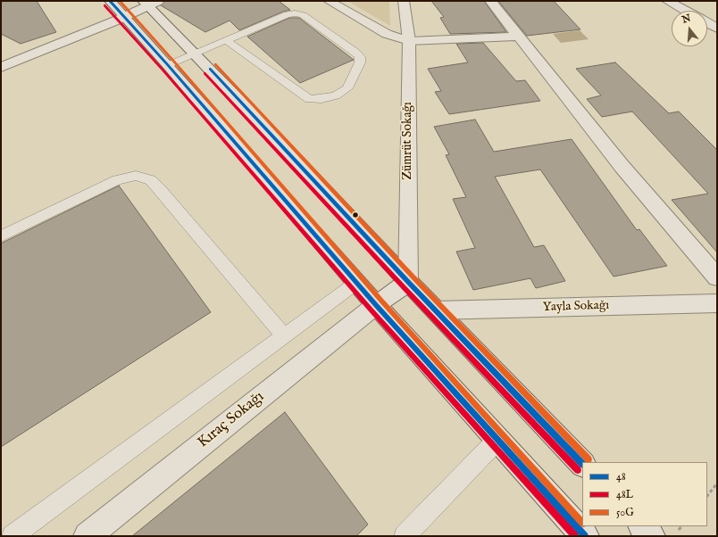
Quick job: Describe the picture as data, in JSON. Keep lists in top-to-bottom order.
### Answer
{
  "streets": {
    "street": ["Zümrüt Sokağı", "Yayla Sokağı", "Kıraç Sokağı"]
  },
  "crossings": [
    ["Zümrüt Sokağı", "Kıraç Sokağı"]
  ],
  "lines": ["transit line 48", "transit line 50G", "transit line 48L"],
  "legend": ["48", "48L", "50G"],
  "north": "top"
}
